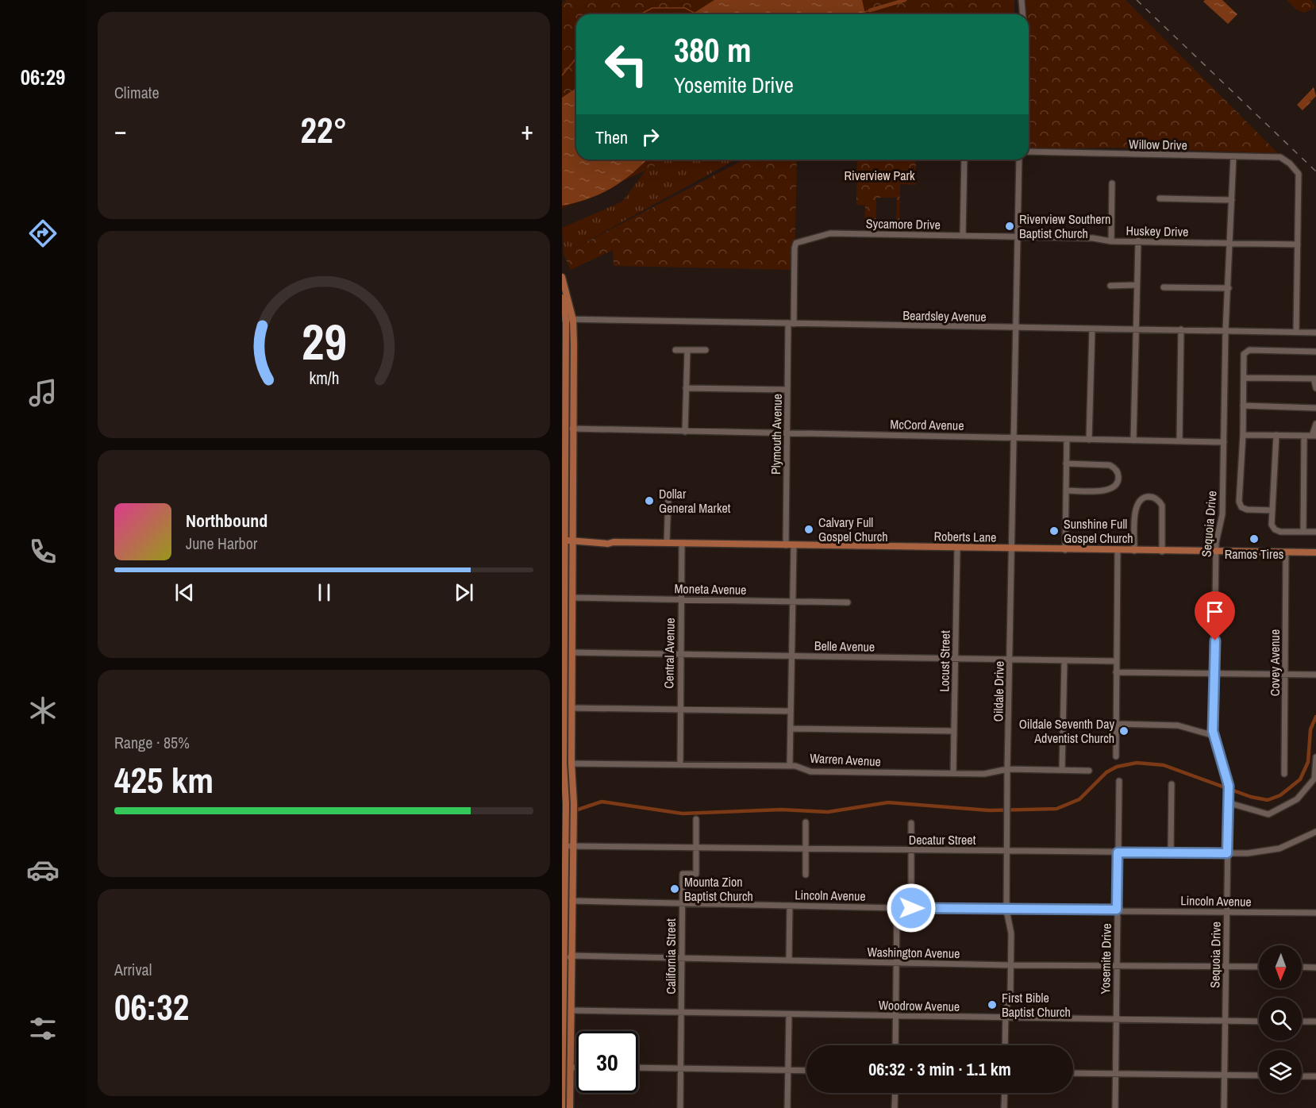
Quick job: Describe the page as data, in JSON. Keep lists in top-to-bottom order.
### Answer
{
  "streets": {
    "main road": ["Roberts Lane"],
    "street": [
      "Willow Drive",
      "Sycamore Drive",
      "Huskey Drive",
      "Beardsley Avenue",
      "McCord Avenue",
      "Plymouth Avenue",
      "Sequoia Drive",
      "Moneta Avenue",
      "Belle Avenue",
      "Central Avenue",
      "Locust Street",
      "Covey Avenue",
      "Oildale Drive",
      "Warren Avenue",
      "Decatur Street",
      "Lincoln Avenue",
      "Washington Avenue",
      "California Street",
      "Yosemite Drive",
      "Woodrow Avenue"
    ]
  },
  "crossings": [
    ["Willow Drive", "Huskey Drive"],
    ["Willow Drive", "Sequoia Drive"],
    ["Sycamore Drive", "Huskey Drive"],
    ["Sycamore Drive", "Plymouth Avenue"],
    ["Sycamore Drive", "Oildale Drive"],
    ["Huskey Drive", "Sequoia Drive"],
    ["Huskey Drive", "Oildale Drive"],
    ["Beardsley Avenue", "Plymouth Avenue"],
    ["Beardsley Avenue", "Sequoia Drive"],
    ["Beardsley Avenue", "Oildale Drive"],
    ["McCord Avenue", "Plymouth Avenue"],
    ["McCord Avenue", "Sequoia Drive"],
    ["McCord Avenue", "Oildale Drive"],
    ["Plymouth Avenue", "Roberts Lane"],
    ["Sequoia Drive", "Roberts Lane"],
    ["Sequoia Drive", "Decatur Street"],
    ["Sequoia Drive", "Lincoln Avenue"],
    ["Sequoia Drive", "Washington Avenue"],
    ["Sequoia Drive", "Woodrow Avenue"],
    ["Roberts Lane", "Central Avenue"],
    ["Roberts Lane", "Locust Street"],
    ["Roberts Lane", "Covey Avenue"],
    ["Roberts Lane", "Oildale Drive"],
    ["Moneta Avenue", "Central Avenue"],
    ["Belle Avenue", "Central Avenue"],
    ["Belle Avenue", "Locust Street"],
    ["Belle Avenue", "Oildale Drive"],
    ["Central Avenue", "Warren Avenue"],
    ["Locust Street", "Warren Avenue"],
    ["Oildale Drive", "Warren Avenue"],
    ["Oildale Drive", "Decatur Street"],
    ["Oildale Drive", "Lincoln Avenue"],
    ["Oildale Drive", "Washington Avenue"],
    ["Oildale Drive", "Woodrow Avenue"],
    ["Decatur Street", "California Street"],
    ["Decatur Street", "Yosemite Drive"],
    ["Lincoln Avenue", "California Street"],
    ["Lincoln Avenue", "Yosemite Drive"],
    ["Washington Avenue", "California Street"],
    ["Washington Avenue", "Yosemite Drive"],
    ["California Street", "Woodrow Avenue"],
    ["Yosemite Drive", "Woodrow Avenue"]
  ],
  "parks": ["Riverview Park"],
  "places": [
    "Riverview Southern Baptist Church",
    "Dollar General Market",
    "Calvary Full Gospel Church",
    "Sunshine Full Gospel Church",
    "Ramos Tires",
    "Oildale Seventh Day Adventist Church",
    "Mounta Zion Baptist Church",
    "First Bible Baptist Church"
  ],
  "north": "bottom",
  "page": {
    "tabs": "06:29",
    "tile": [
      "Climate",
      ["Range · 85%", "425 km"],
      ["Arrival", "06:32"]
    ],
    "turn": ["380 m", "Yosemite Drive"],
    "heat": ["−", "22°", "+"],
    "then": "Then",
    "song": ["Northbound", "June Harbor"],
    "limit": "30",
    "trip": "06:32 · 3 min · 1.1 km",
    "gauge": ["29", "km/h"]
  }
}
